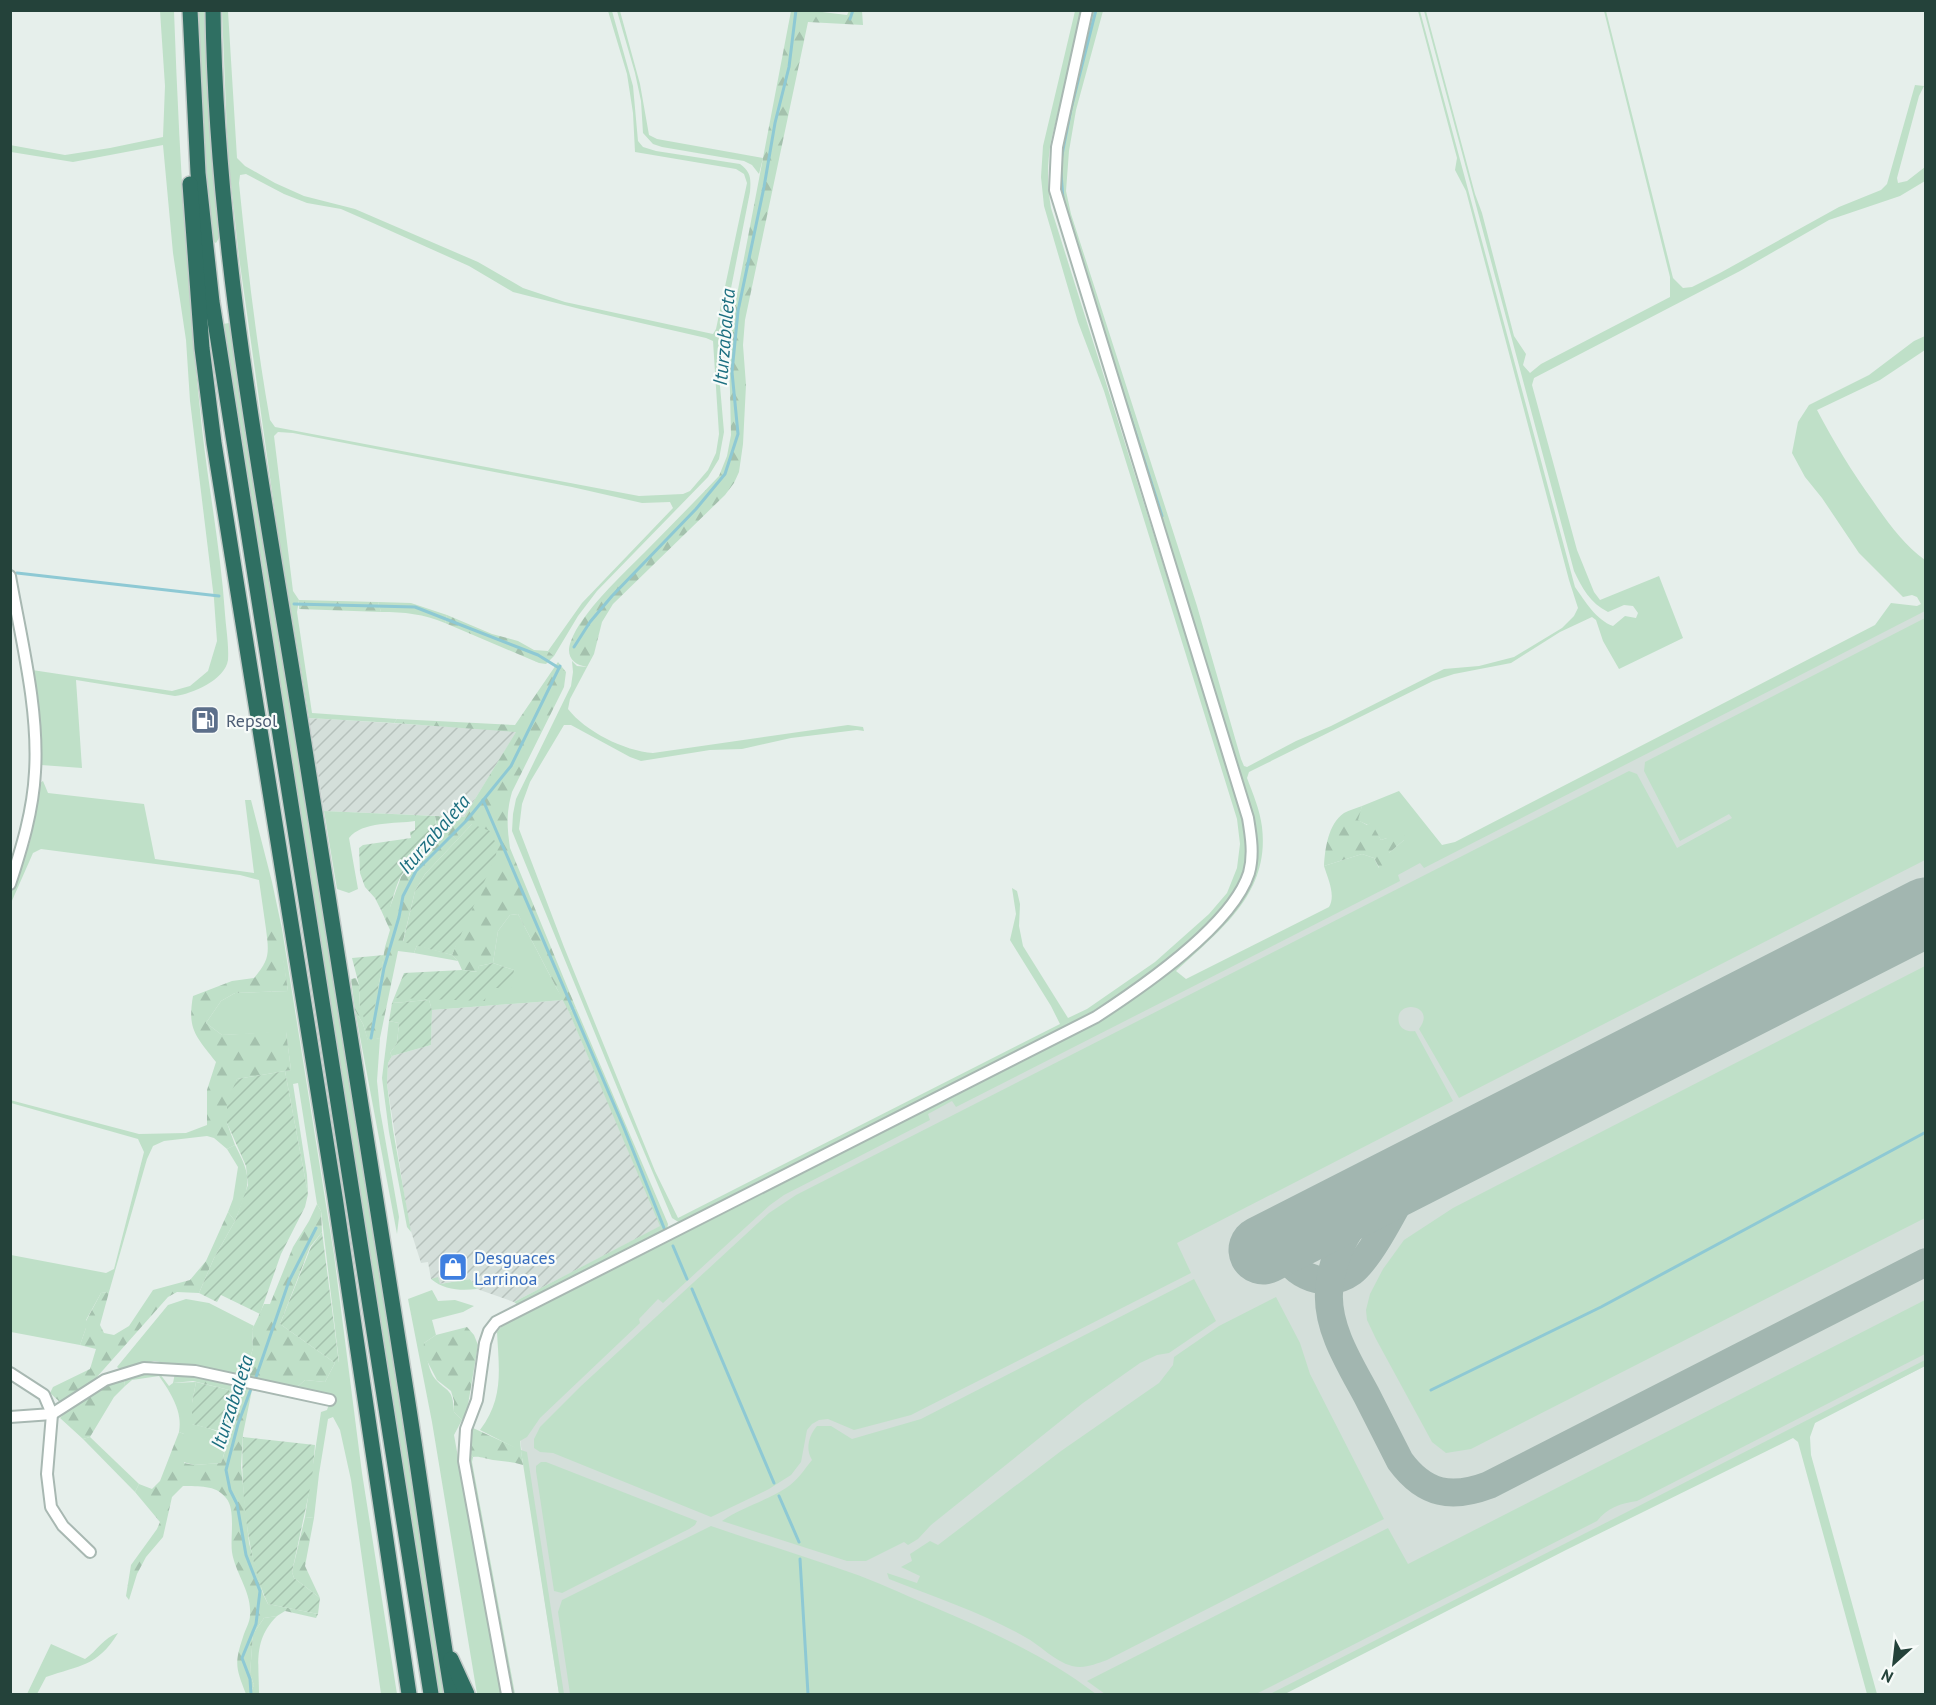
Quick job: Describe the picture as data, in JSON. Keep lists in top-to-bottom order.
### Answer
{
  "water": ["Iturzabaleta"],
  "places": {
    "fuel station": ["Repsol"],
    "shop": ["Desguaces Larrinoa"]
  },
  "north": "bottom left"
}
